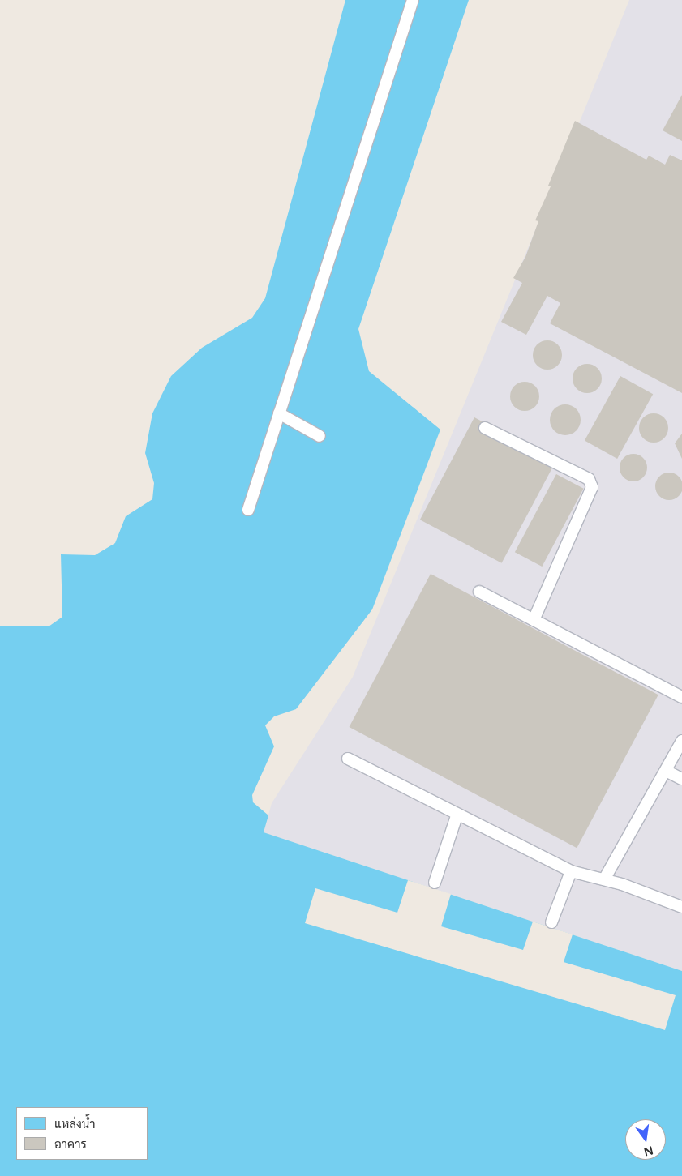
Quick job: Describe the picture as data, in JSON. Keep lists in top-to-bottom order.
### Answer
{
  "legend": ["แหล่งน้ำ", "อาคาร"],
  "north": "bottom"
}
